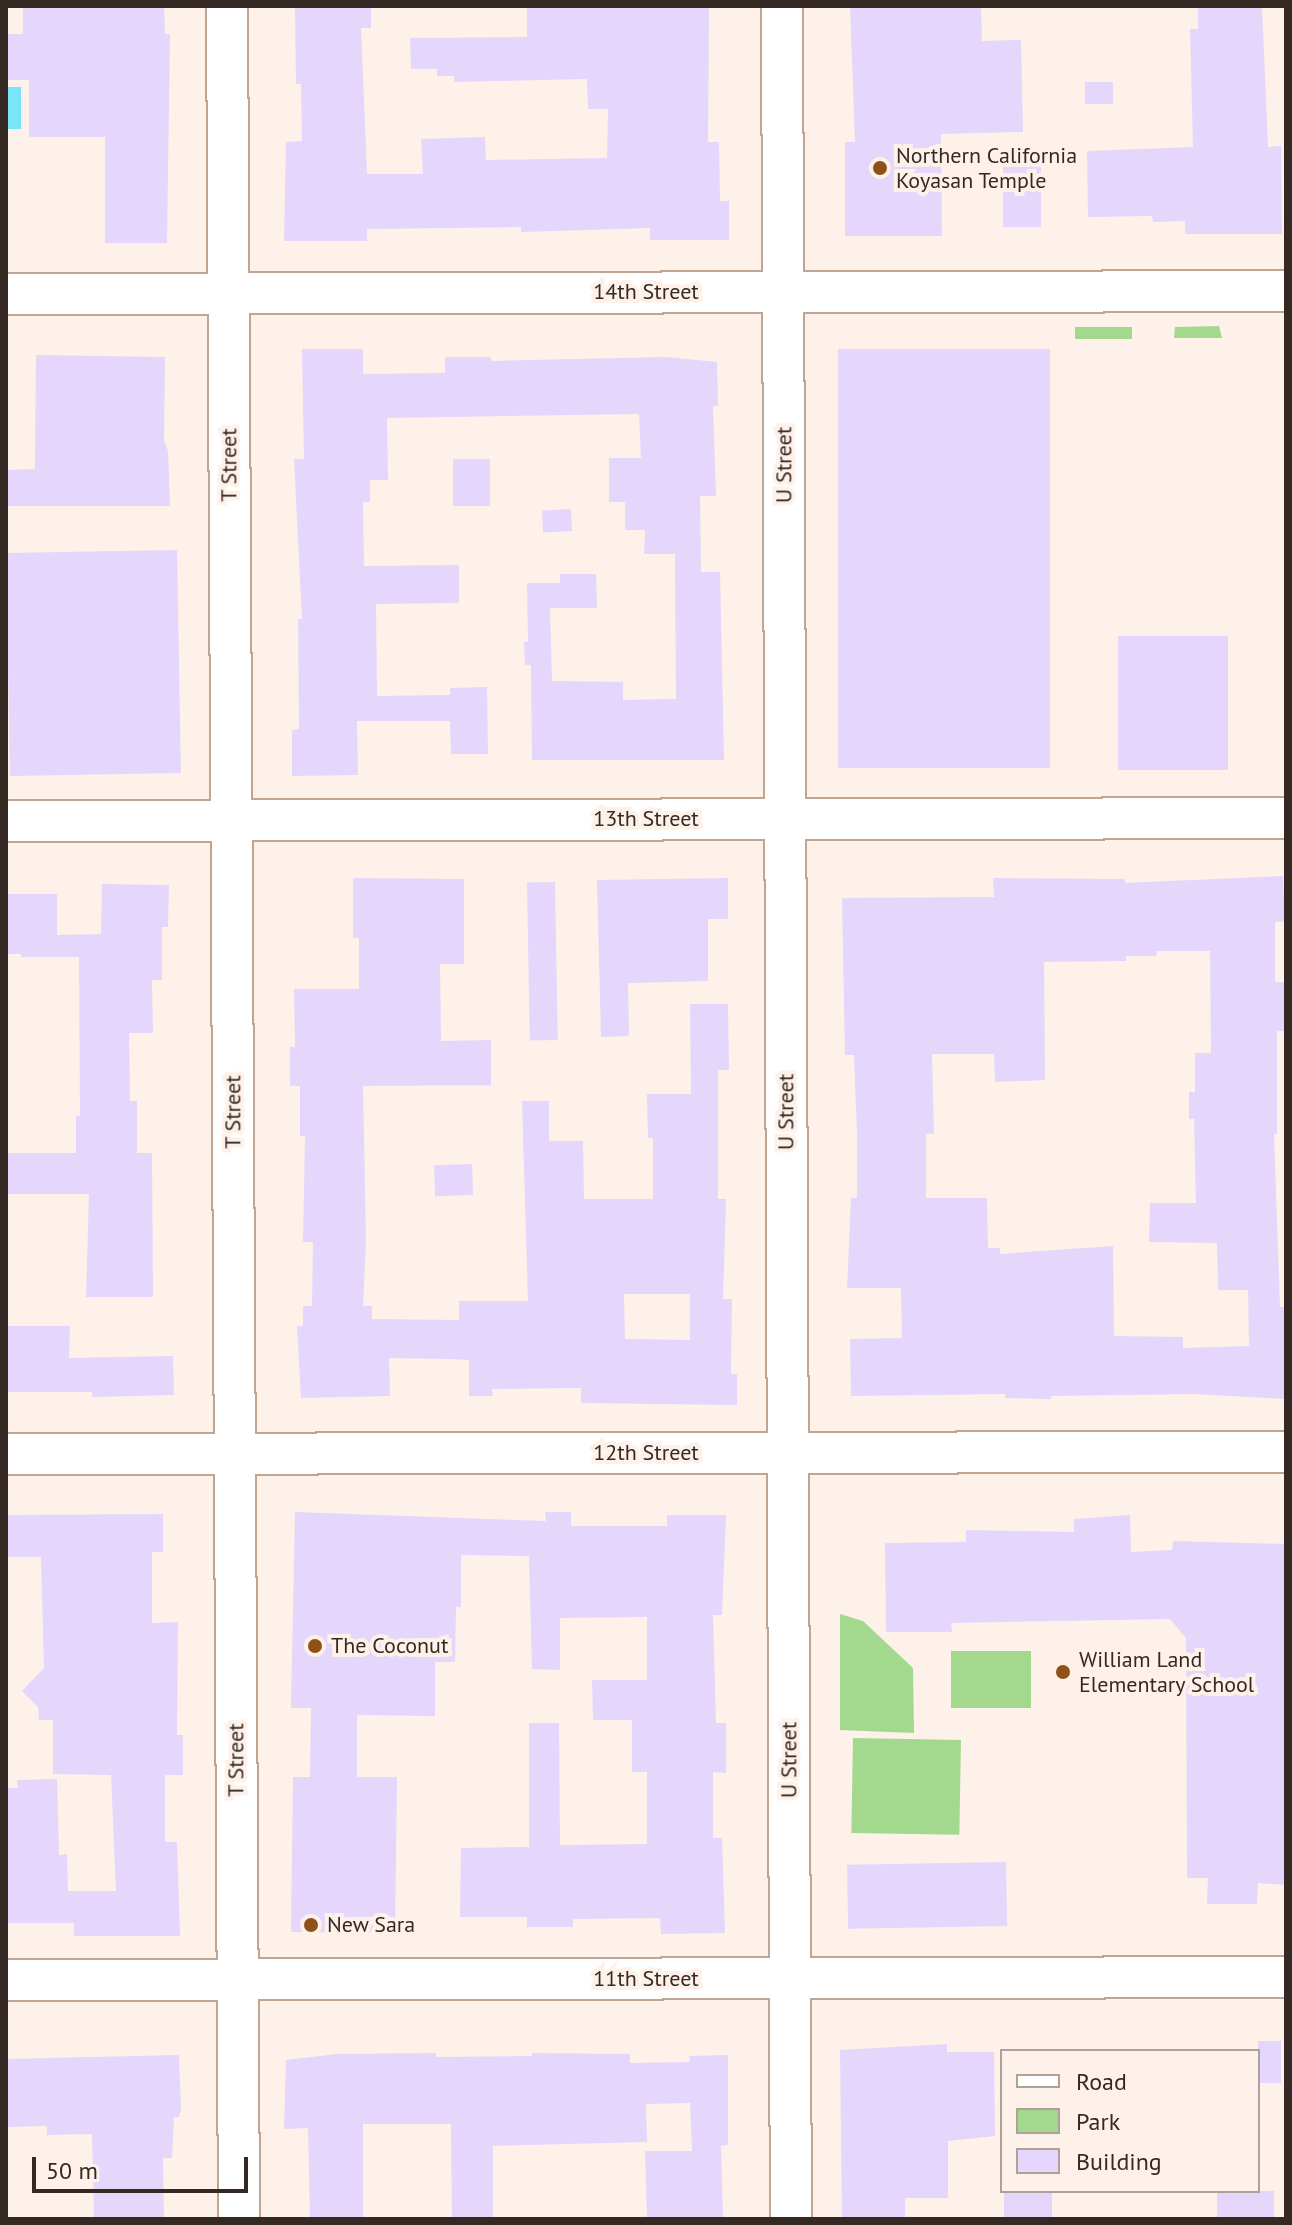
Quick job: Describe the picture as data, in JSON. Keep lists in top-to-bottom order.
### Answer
{
  "streets": {
    "street": [
      "14th Street",
      "T Street",
      "U Street",
      "13th Street",
      "12th Street",
      "11th Street"
    ]
  },
  "crossings": [
    ["14th Street", "T Street"],
    ["14th Street", "U Street"],
    ["T Street", "13th Street"],
    ["T Street", "12th Street"],
    ["T Street", "11th Street"],
    ["U Street", "13th Street"],
    ["U Street", "12th Street"],
    ["U Street", "11th Street"]
  ],
  "places": [
    "Northern California Koyasan Temple",
    "The Coconut",
    "William Land Elementary School",
    "New Sara"
  ],
  "legend": ["Road", "Park", "Building"],
  "scale_bar": "50 m"
}
